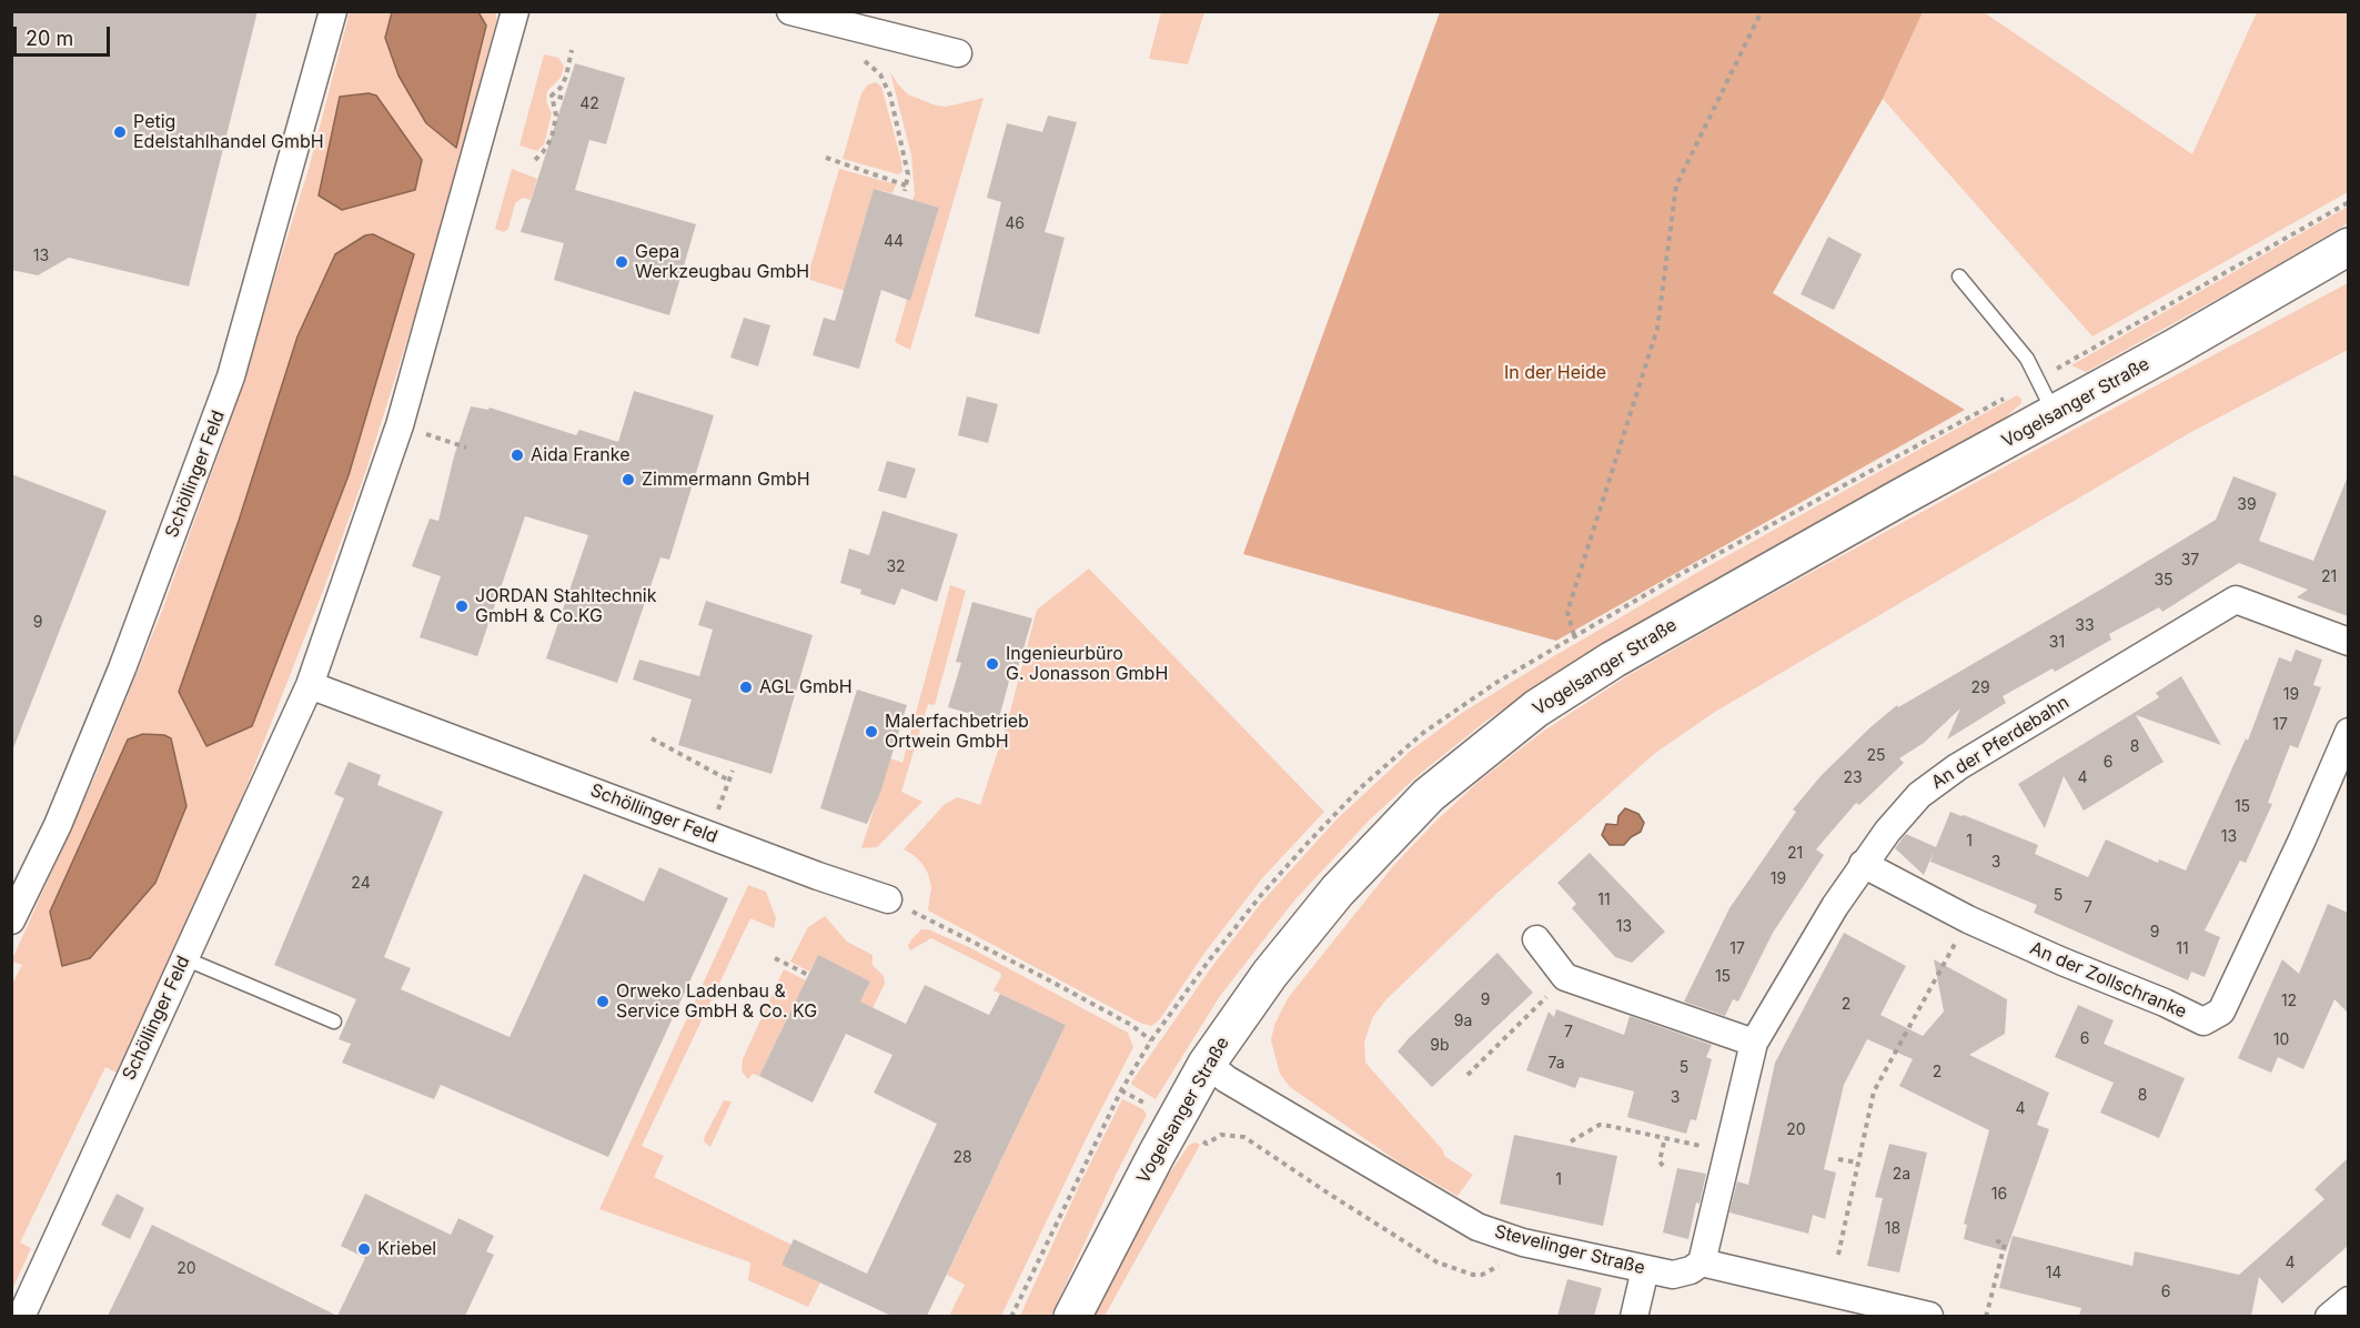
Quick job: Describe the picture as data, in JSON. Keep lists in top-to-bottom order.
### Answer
{
  "streets": {
    "main road": ["Vogelsanger Straße"],
    "street": [
      "Schöllinger Feld",
      "An der Pferdebahn",
      "An der Zollschranke",
      "Stevelinger Straße"
    ]
  },
  "crossings": [
    ["Vogelsanger Straße", "Stevelinger Straße"],
    ["An der Pferdebahn", "An der Zollschranke"],
    ["An der Pferdebahn", "Stevelinger Straße"]
  ],
  "parks": ["In der Heide"],
  "places": [
    "Petig Edelstahlhandel GmbH",
    "Gepa Werkzeugbau GmbH",
    "Aida Franke",
    "Zimmermann GmbH",
    "JORDAN Stahltechnik GmbH & Co.KG",
    "Ingenieurbüro G. Jonasson GmbH",
    "AGL GmbH",
    "Malerfachbetrieb Ortwein GmbH",
    "Orweko Ladenbau & Service GmbH & Co. KG",
    "Kriebel"
  ],
  "house_numbers": [
    "42",
    "46",
    "44",
    "13",
    "39",
    "37",
    "32",
    "21",
    "35",
    "9",
    "33",
    "31",
    "29",
    "19",
    "17",
    "8",
    "25",
    "6",
    "23",
    "4",
    "15",
    "13",
    "1",
    "21",
    "3",
    "19",
    "24",
    "5",
    "11",
    "7",
    "13",
    "9",
    "17",
    "11",
    "15",
    "9",
    "12",
    "2",
    "9a",
    "7",
    "6",
    "10",
    "9b",
    "7a",
    "5",
    "2",
    "8",
    "3",
    "4",
    "20",
    "28",
    "2a",
    "1",
    "16",
    "18",
    "4",
    "20",
    "14",
    "6"
  ],
  "scale_bar": "20 m"
}
